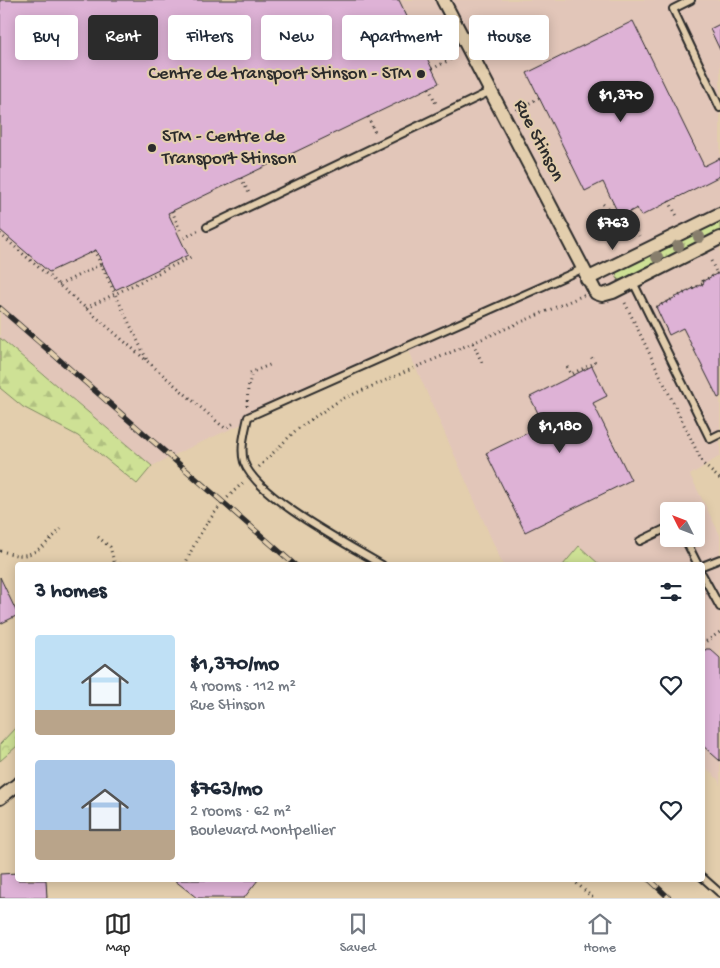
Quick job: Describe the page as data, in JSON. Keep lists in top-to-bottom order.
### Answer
{
  "streets": {
    "street": ["Rue Stinson"]
  },
  "places": ["Centre de transport Stinson - STM", "STM - Centre de Transport Stinson"],
  "north": "top left",
  "page": {
    "chip": [
      "Buy",
      "Rent",
      "Filters",
      "New",
      "Apartment",
      "House"
    ],
    "price": ["$1,370", "$763", "$1,180"],
    "heading": "3 homes",
    "list": [
      {
        "name": "$1,370/mo",
        "note": "4 rooms · 112 m² · Rue Stinson"
      },
      {
        "name": "$763/mo",
        "note": "2 rooms · 62 m² · Boulevard Montpellier"
      }
    ],
    "tabs": ["Map", "Saved", "Home"]
  }
}
